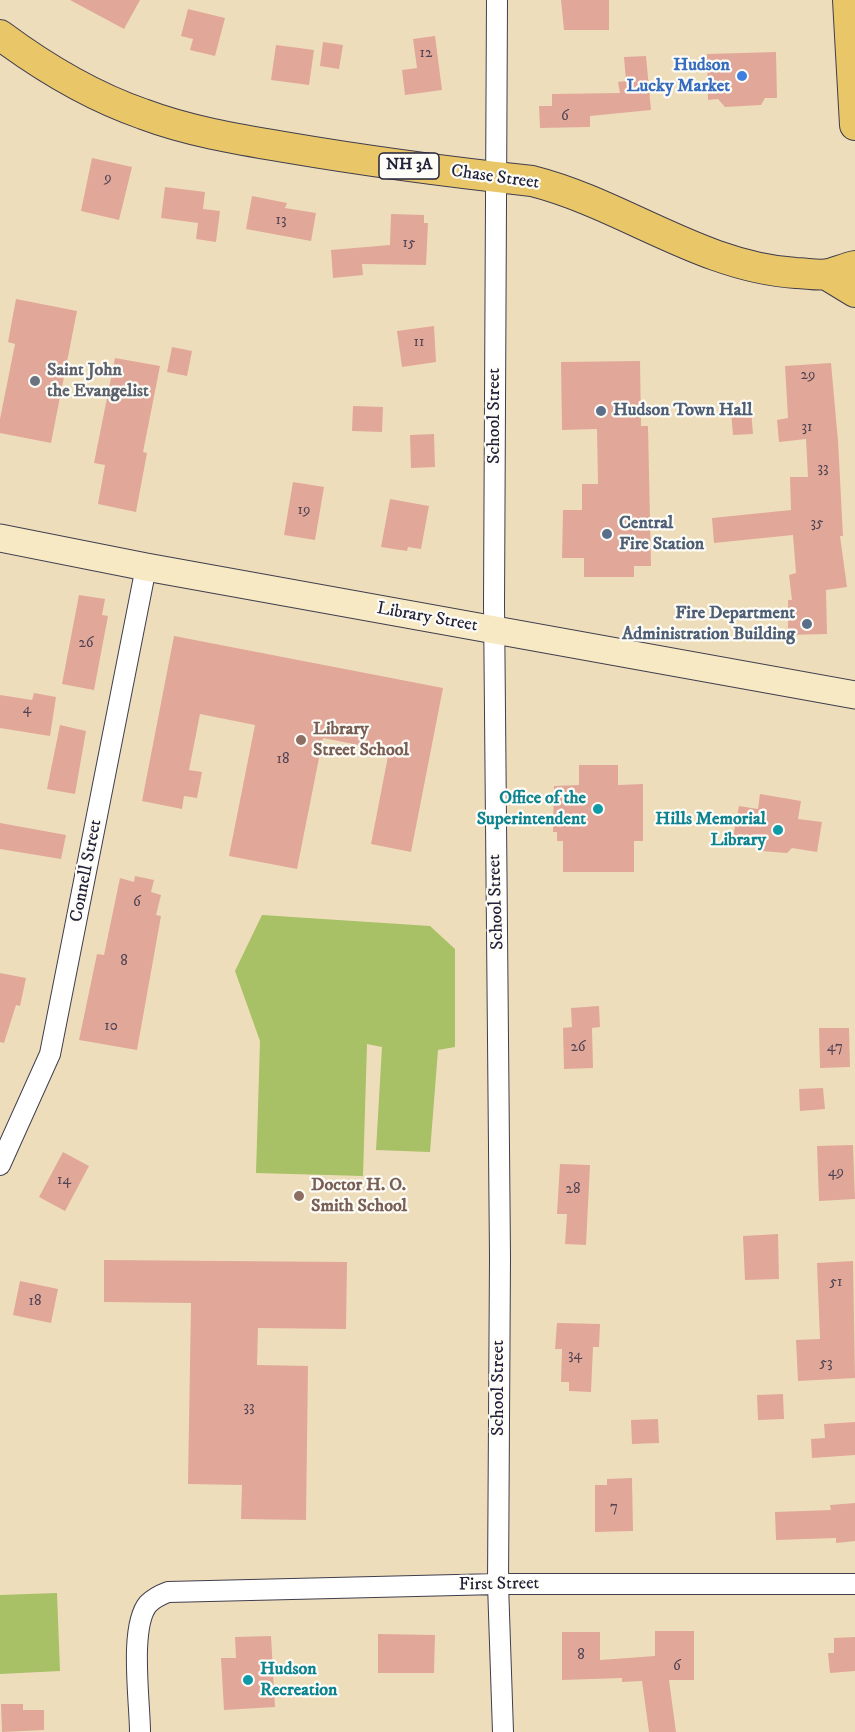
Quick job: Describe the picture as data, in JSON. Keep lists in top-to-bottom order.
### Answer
{
  "streets": {
    "main road": ["NH 3A", "Chase Street"],
    "street": [
      "School Street",
      "Library Street",
      "Connell Street",
      "First Street"
    ]
  },
  "crossings": [
    ["NH 3A", "Chase Street"],
    ["Chase Street", "School Street"],
    ["School Street", "Library Street"],
    ["School Street", "First Street"],
    ["Library Street", "Connell Street"]
  ],
  "places": [
    "Hudson Lucky Market",
    "Saint John the Evangelist",
    "Hudson Town Hall",
    "Central Fire Station",
    "Fire Department Administration Building",
    "Library Street School",
    "Office of the Superintendent",
    "Hills Memorial Library",
    "Doctor H. O. Smith School",
    "Hudson Recreation"
  ],
  "house_numbers": [
    "12",
    "6",
    "9",
    "13",
    "15",
    "11",
    "29",
    "31",
    "33",
    "19",
    "35",
    "26",
    "4",
    "18",
    "6",
    "8",
    "10",
    "26",
    "47",
    "49",
    "14",
    "28",
    "51",
    "18",
    "34",
    "53",
    "33",
    "7",
    "8",
    "6"
  ]
}
